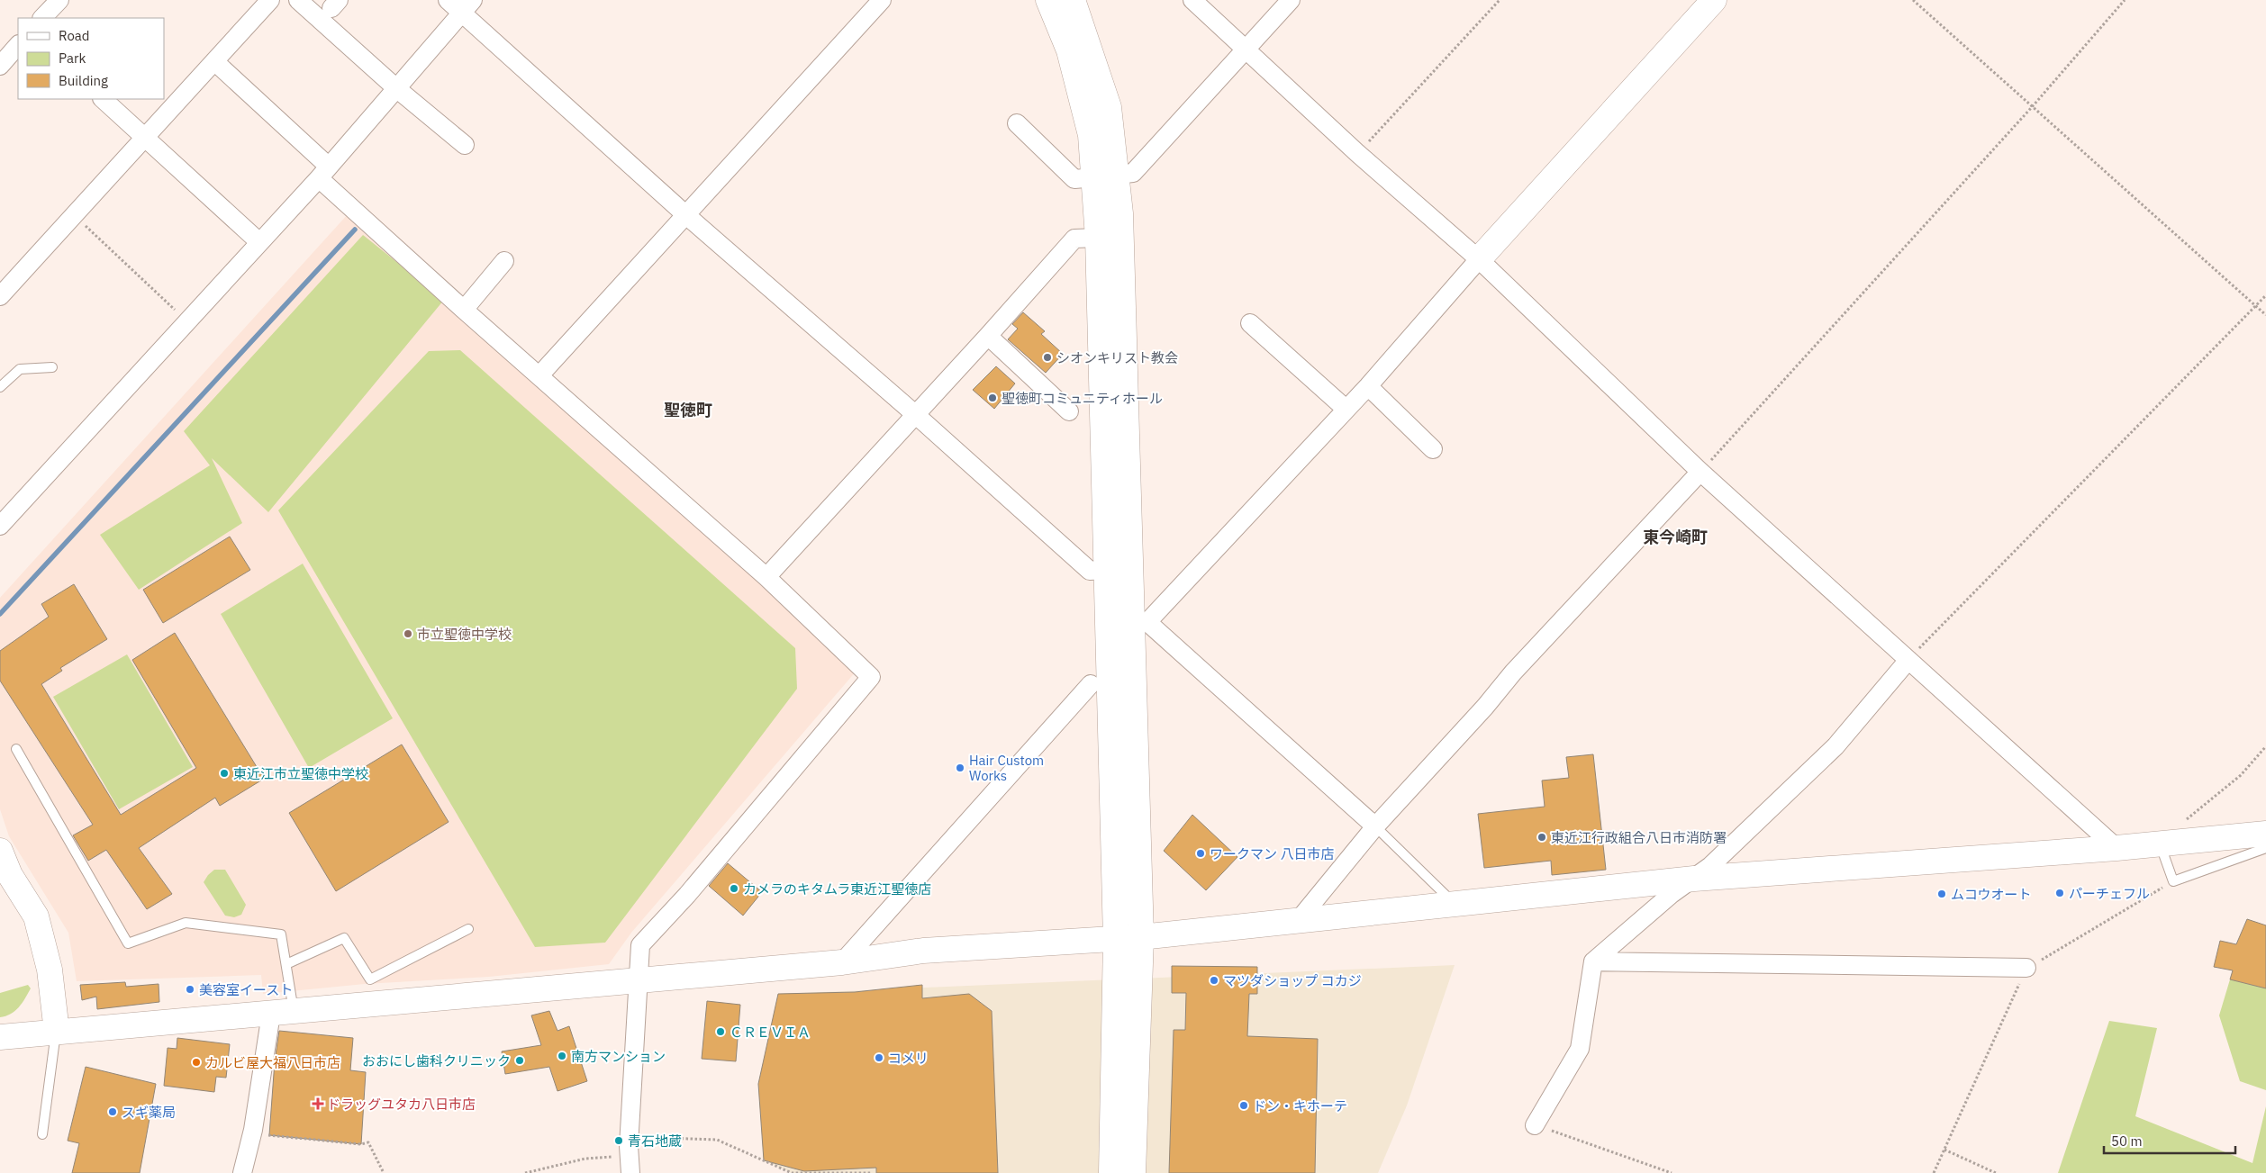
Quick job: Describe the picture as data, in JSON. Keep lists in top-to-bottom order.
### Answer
{
  "districts": ["聖徳町", "東今崎町"],
  "places": {
    "other": [
      "シオンキリスト教会",
      "聖徳町コミュニティホール",
      "市立聖徳中学校",
      "Hair Custom Works",
      "東近江市立聖徳中学校",
      "東近江行政組合八日市消防署",
      "ワークマン 八日市店",
      "カメラのキタムラ東近江聖徳店",
      "パーチェフル",
      "ムコウオート",
      "マツダショップ コカジ",
      "美容室イースト",
      "ＣＲＥＶＩＡ",
      "南方マンション",
      "コメリ",
      "おおにし歯科クリニック",
      "カルビ屋大福八日市店",
      "ドン・キホーテ",
      "スギ薬局",
      "青石地蔵"
    ],
    "health": ["ドラッグユタカ八日市店"]
  },
  "legend": ["Road", "Park", "Building"],
  "scale_bar": "50 m"
}
